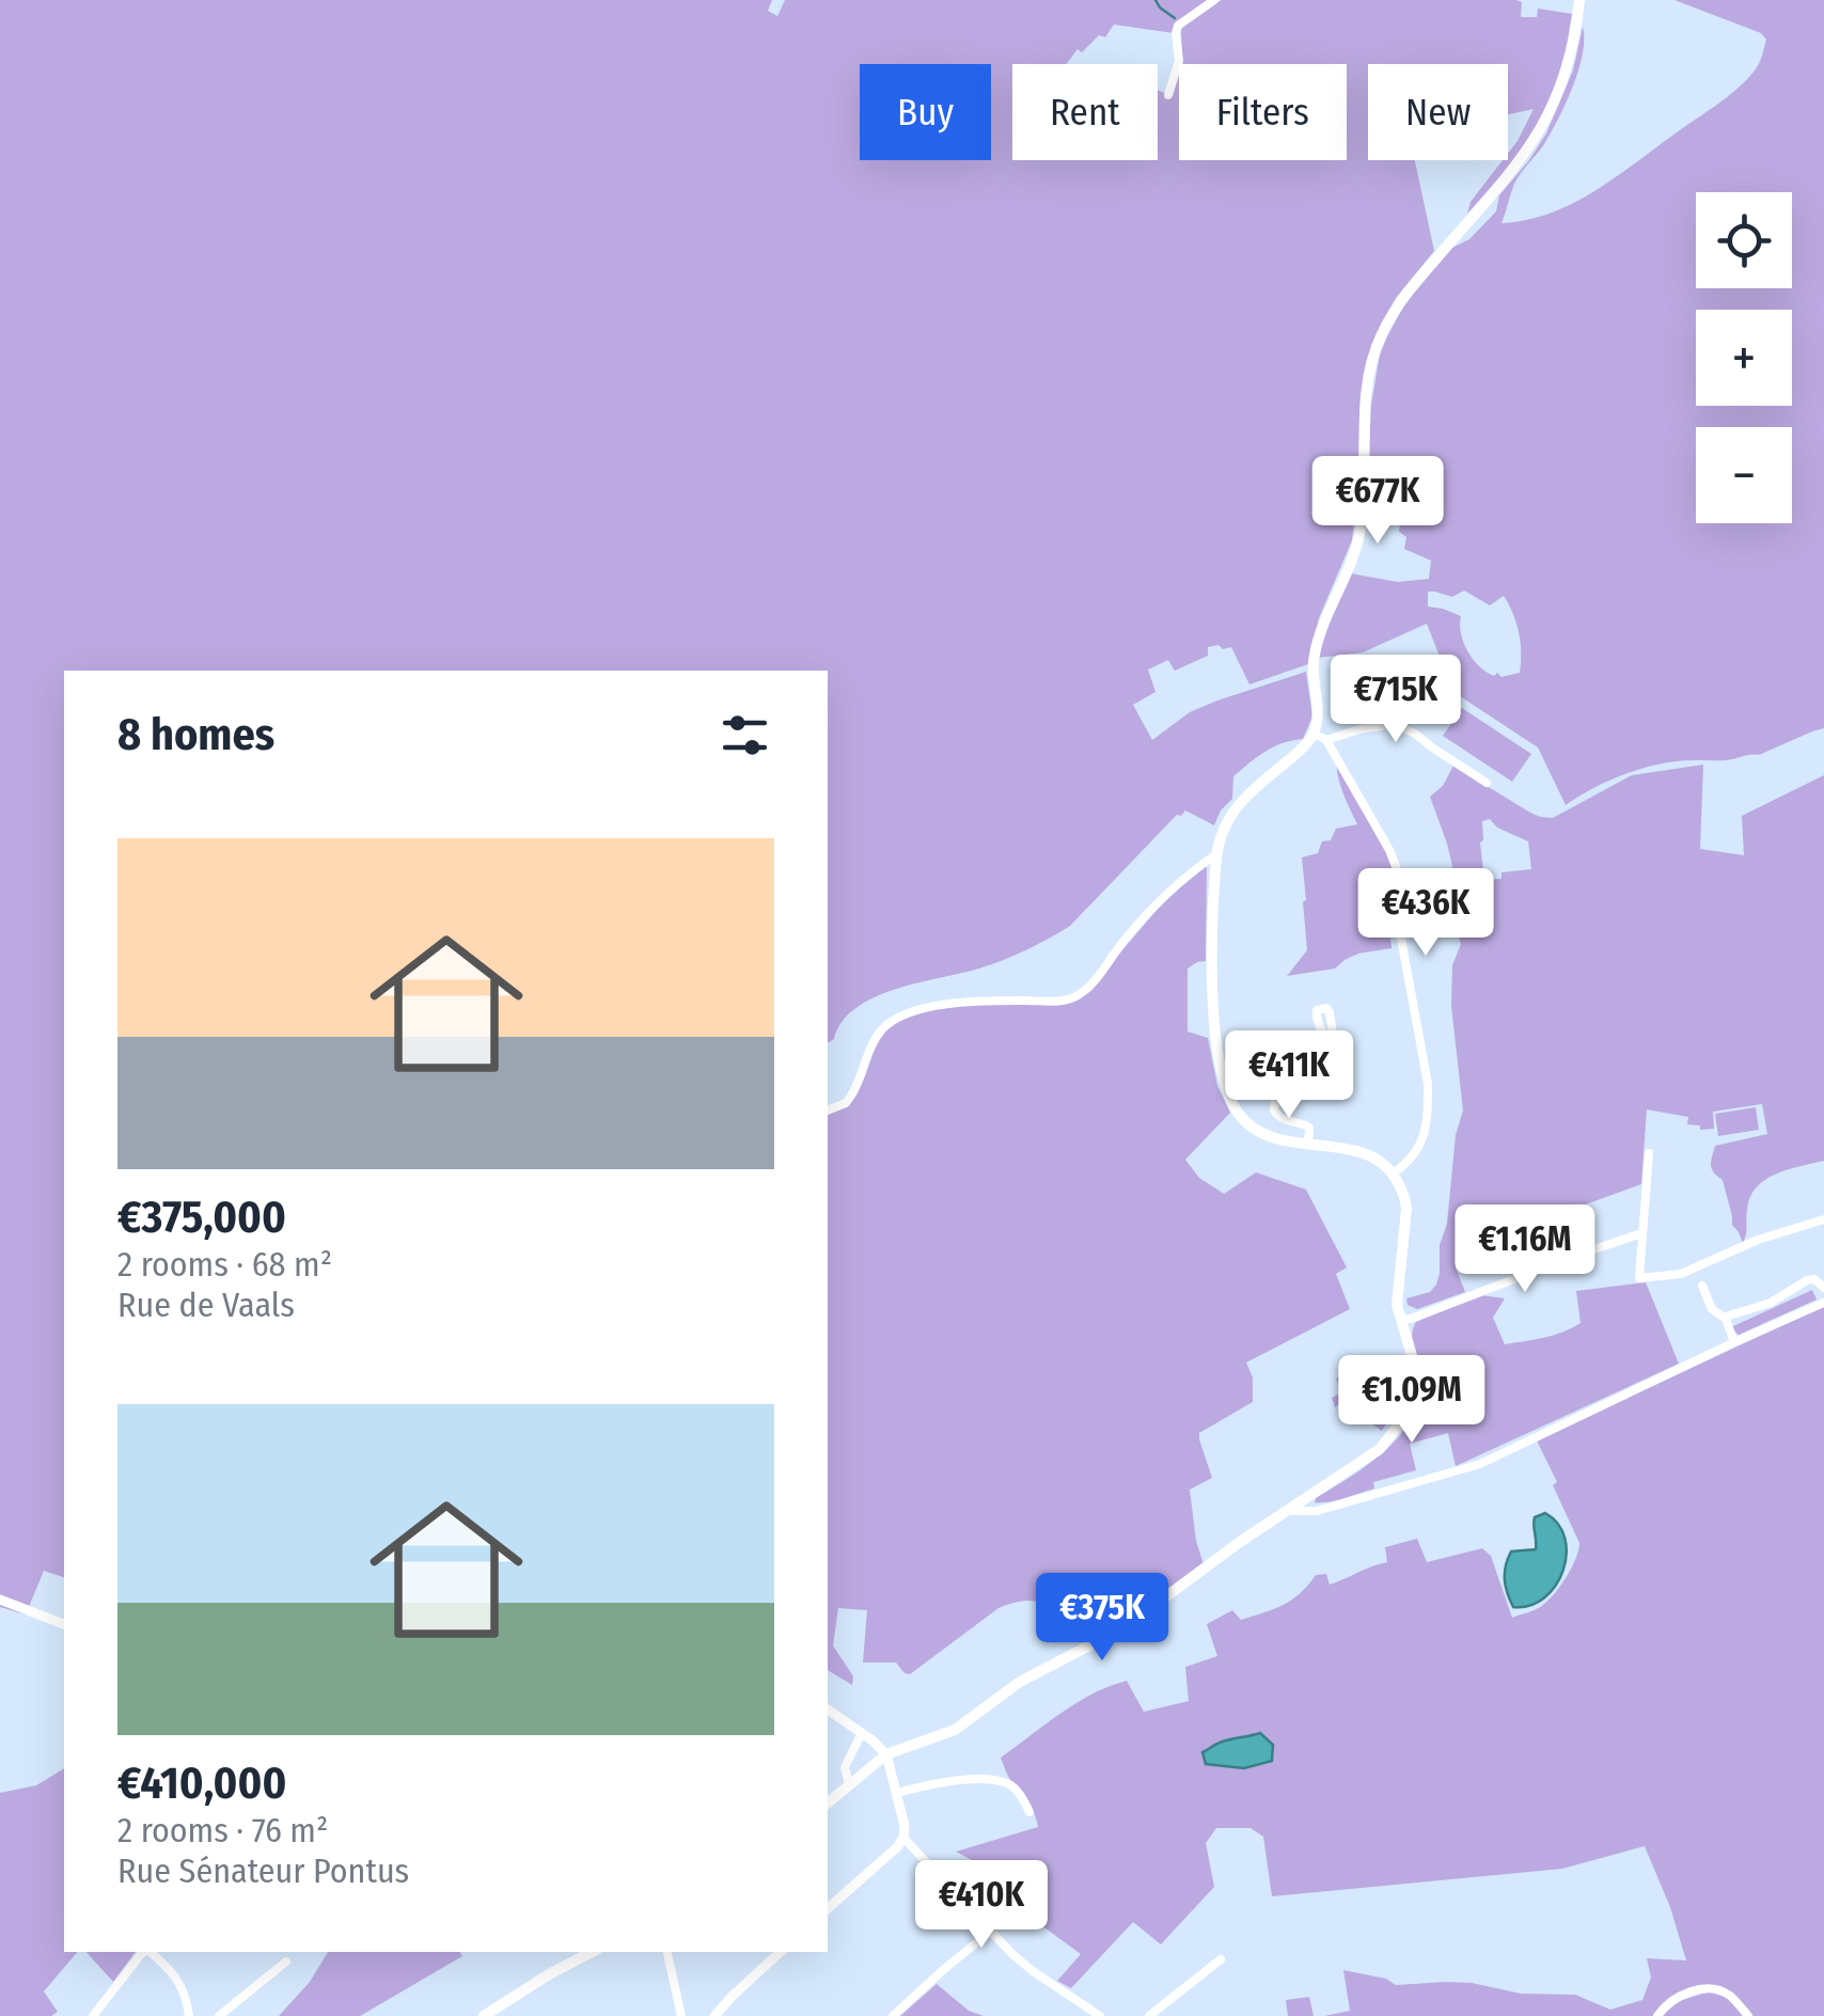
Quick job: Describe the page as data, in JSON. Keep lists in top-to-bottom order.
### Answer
{
  "page": {
    "chip": [
      "Buy",
      "Rent",
      "Filters",
      "New"
    ],
    "map_buttons": ["+", "−"],
    "price": [
      "€677K",
      "€715K",
      "€436K",
      "€411K",
      "€1.16M",
      "€1.09M",
      "€375K",
      "€410K"
    ],
    "heading": "8 homes",
    "list": [
      {
        "name": "€375,000",
        "note": "2 rooms · 68 m² · Rue de Vaals"
      },
      {
        "name": "€410,000",
        "note": "2 rooms · 76 m² · Rue Sénateur Pontus"
      }
    ]
  }
}
